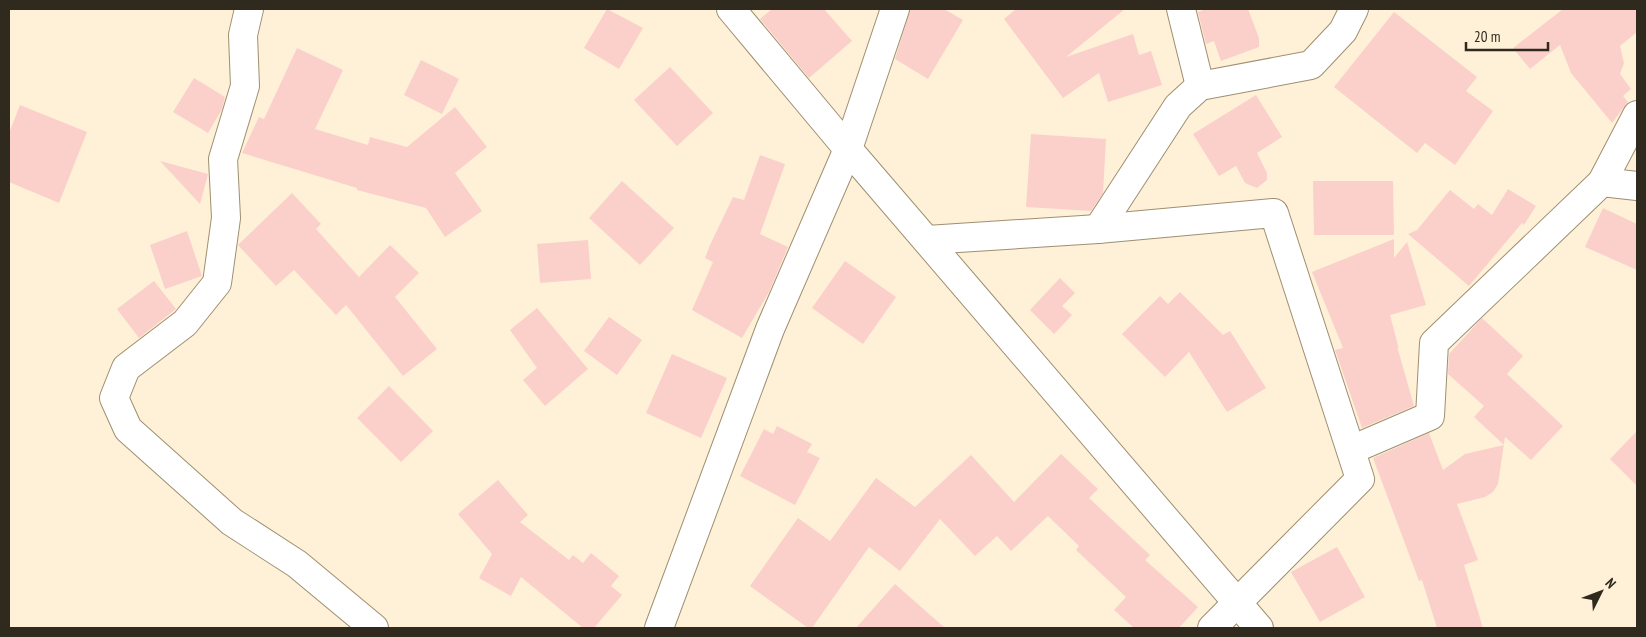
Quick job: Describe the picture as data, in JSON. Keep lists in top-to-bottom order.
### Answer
{
  "scale_bar": "20 m",
  "north": "top right"
}
